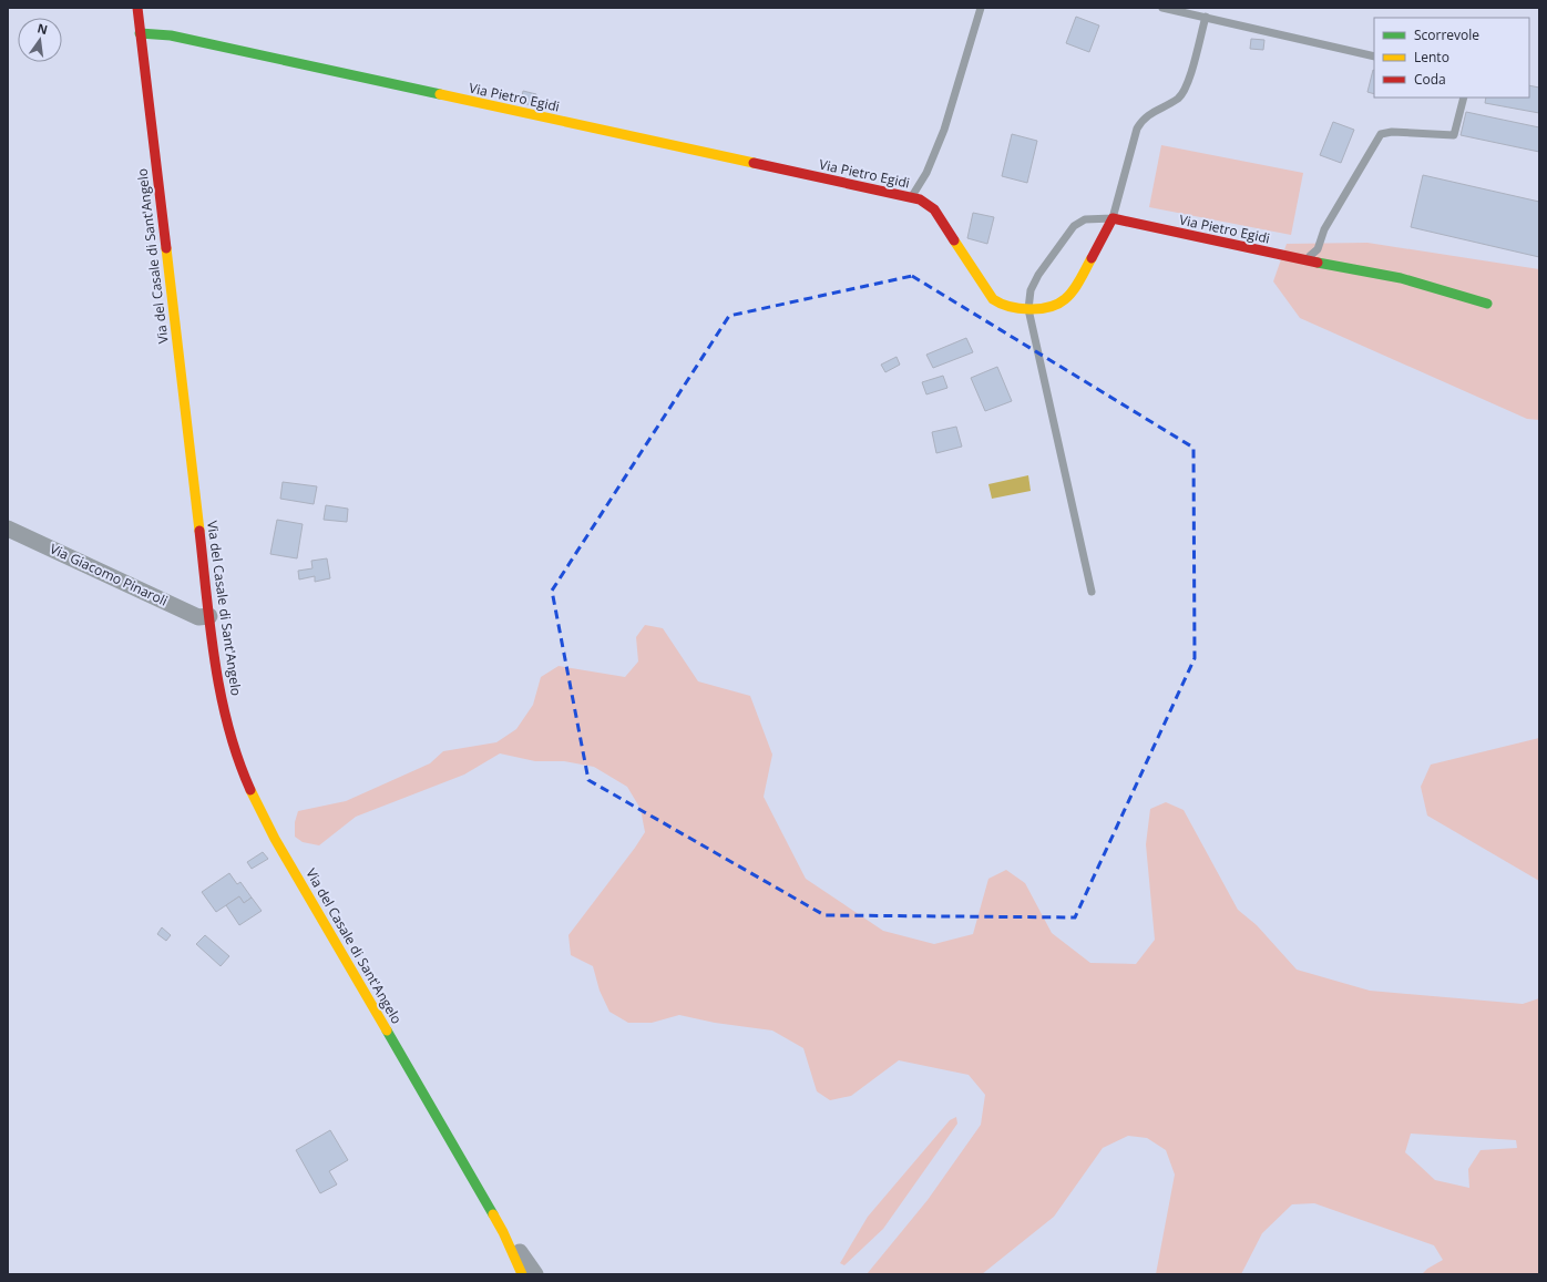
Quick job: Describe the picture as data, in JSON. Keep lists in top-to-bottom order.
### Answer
{
  "streets": {
    "street": ["Via Pietro Egidi", "Via del Casale di Sant'Angelo", "Via Giacomo Pinaroli"]
  },
  "crossings": [
    ["Via Pietro Egidi", "Via del Casale di Sant'Angelo"],
    ["Via del Casale di Sant'Angelo", "Via Giacomo Pinaroli"]
  ],
  "legend": ["Scorrevole", "Lento", "Coda"],
  "north": "top"
}
